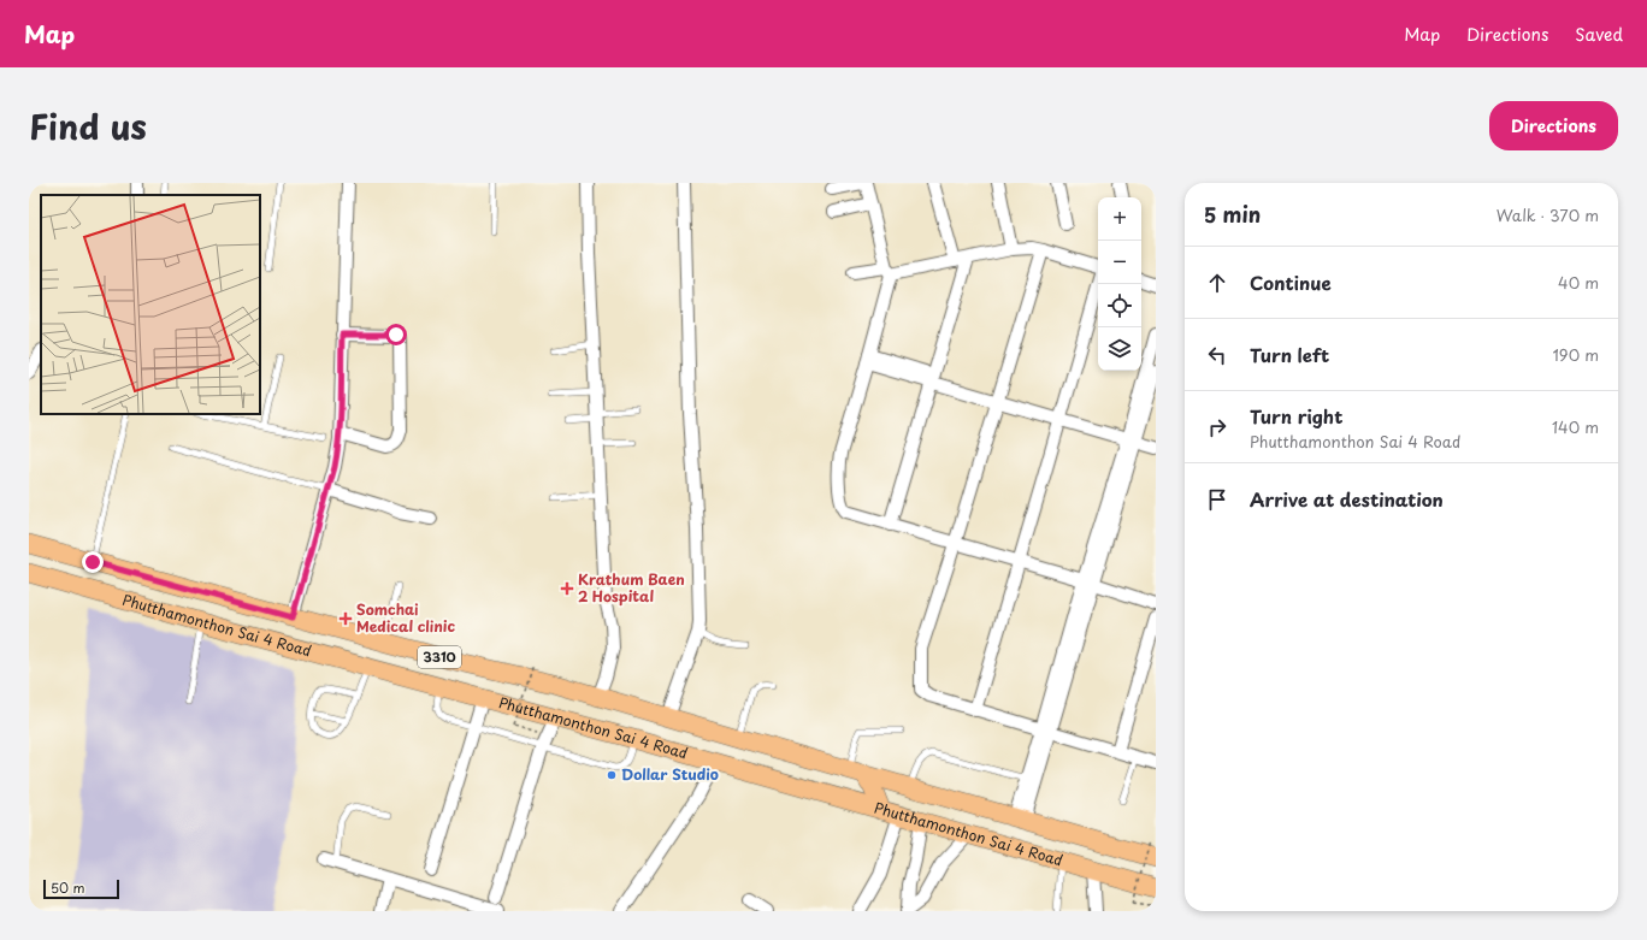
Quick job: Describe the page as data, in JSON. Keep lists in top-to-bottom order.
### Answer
{
  "streets": {
    "main road": ["Phutthamonthon Sai 4 Road", "3310"]
  },
  "places": {
    "health": ["Krathum Baen 2 Hospital", "Somchai Medical clinic"],
    "other": ["Dollar Studio"]
  },
  "scale_bar": "50 m",
  "page": {
    "header": "Map",
    "nav": ["Map", "Directions", "Saved"],
    "title": "Find us",
    "buttons": "Directions",
    "heading": ["5 min", "Walk · 370 m"],
    "map_buttons": ["+", "−"],
    "list": [
      ["Continue", "40 m"],
      ["Turn left", "190 m"],
      ["Turn right", "Phutthamonthon Sai 4 Road", "140 m"],
      "Arrive at destination"
    ],
    "scale": "50 m"
  }
}
